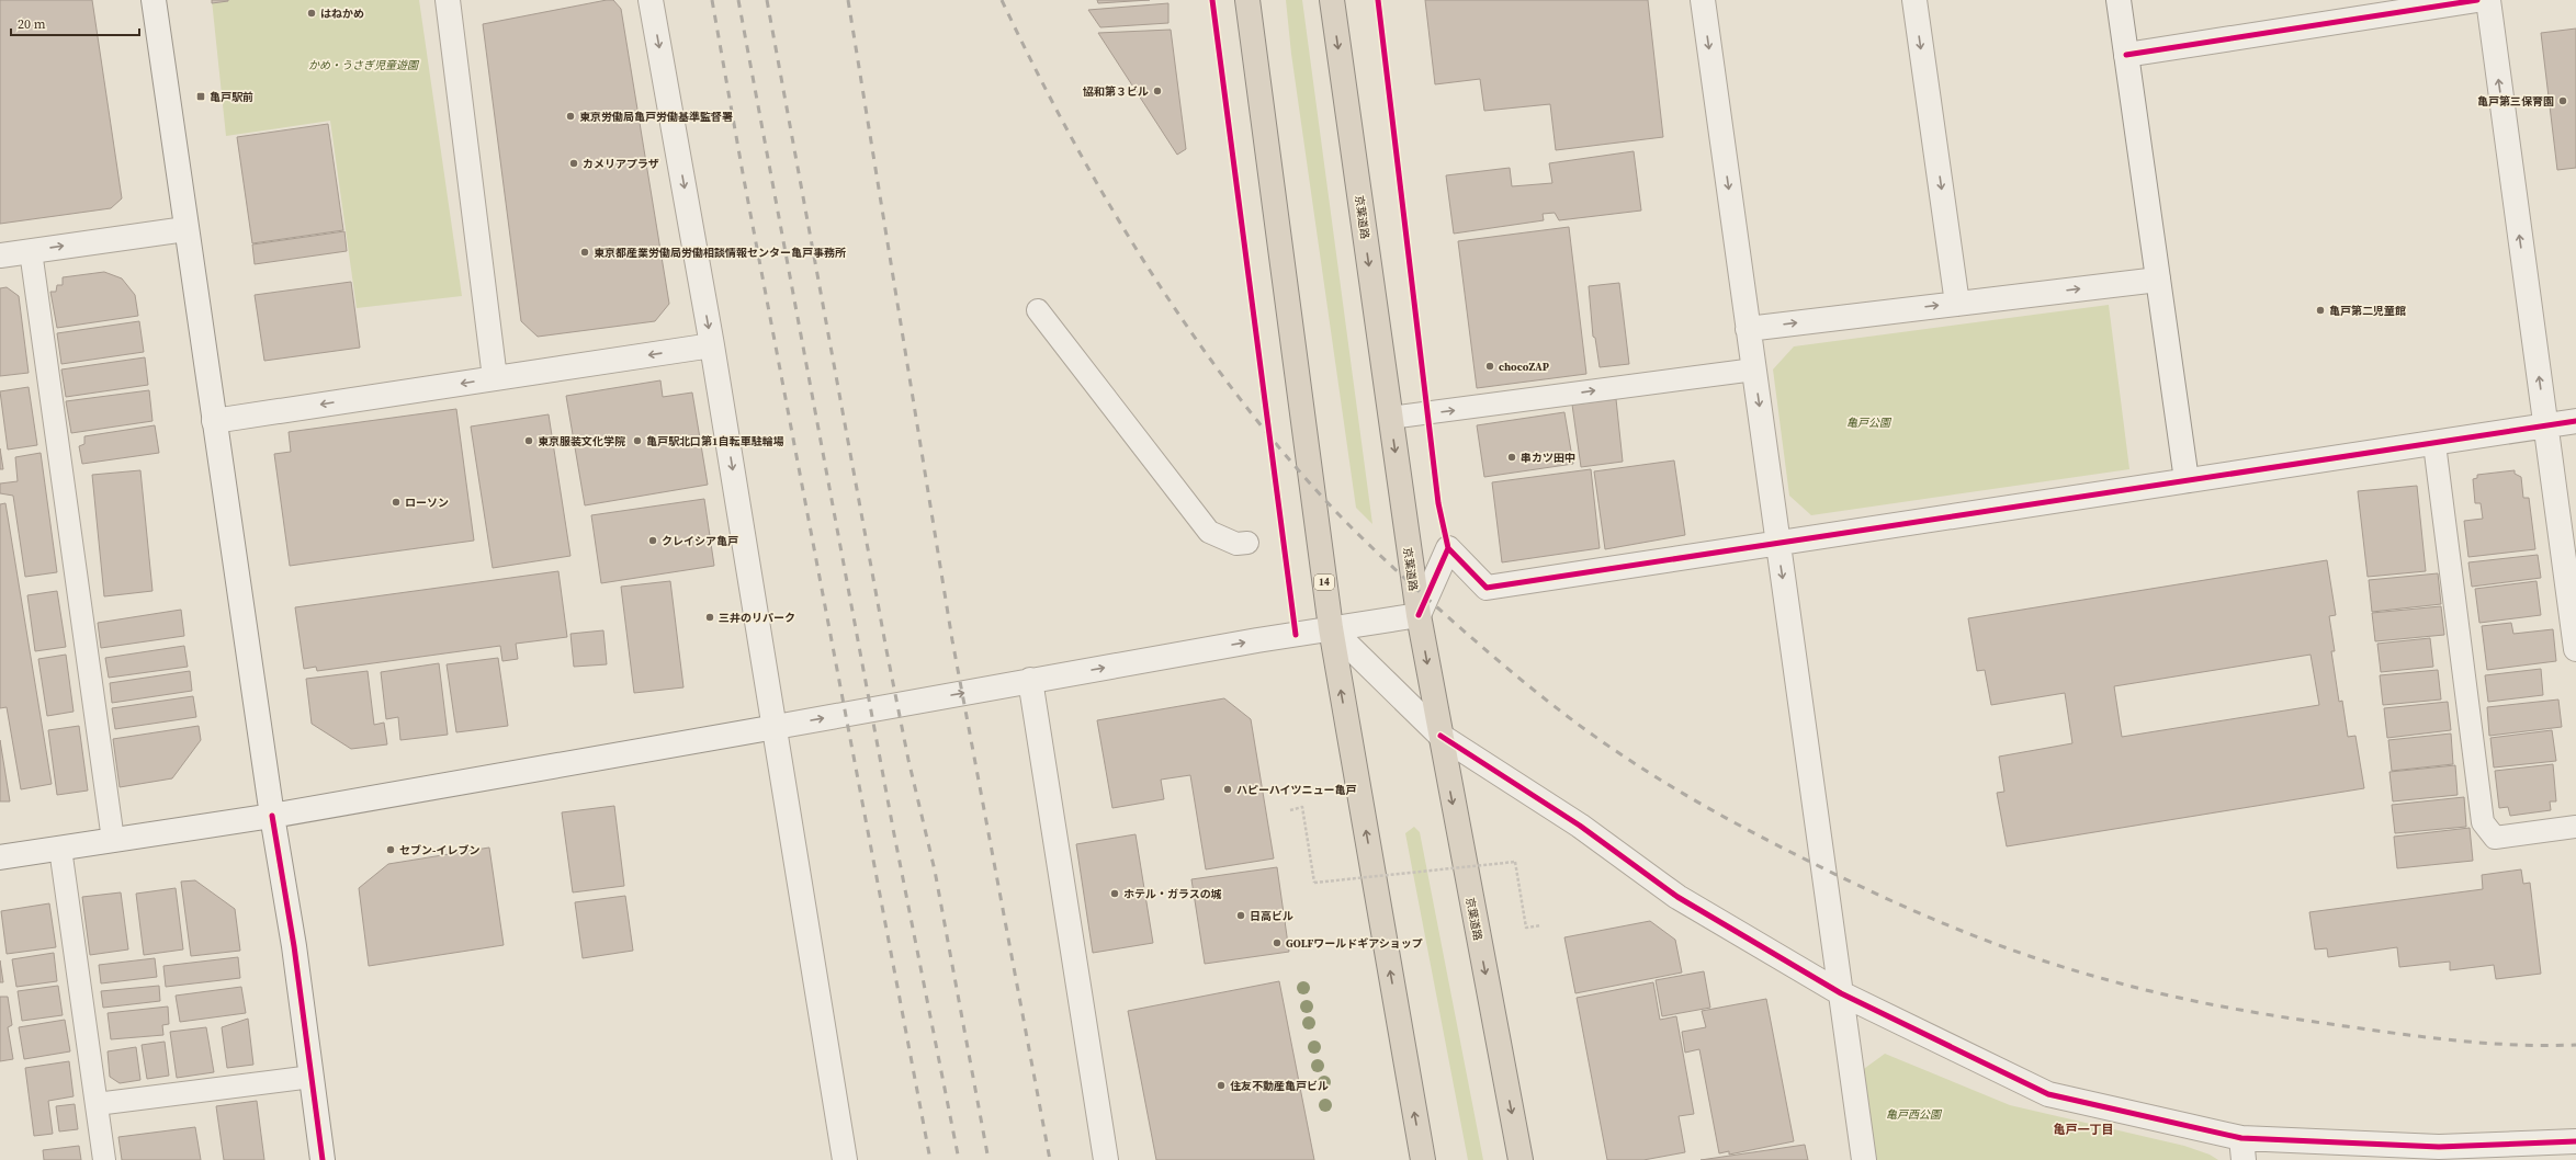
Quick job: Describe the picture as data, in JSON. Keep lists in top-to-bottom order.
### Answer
{
  "streets": {
    "highway": ["京葉道路", "14"]
  },
  "districts": ["亀戸一丁目"],
  "parks": ["かめ・うさぎ児童遊園", "亀戸公園", "亀戸西公園"],
  "places": {
    "other": [
      "はねかめ",
      "協和第３ビル",
      "亀戸第三保育園",
      "東京労働局亀戸労働基準監督署",
      "カメリアプラザ",
      "東京都産業労働局労働相談情報センター亀戸事務所",
      "亀戸第二児童館",
      "chocoZAP",
      "東京服装文化学院",
      "亀戸駅北口第1自転車駐輪場",
      "串カツ田中",
      "ローソン",
      "クレイシア亀戸",
      "三井のリパーク",
      "ハピーハイツニュー亀戸",
      "セブン-イレブン",
      "ホテル・ガラスの城",
      "日高ビル",
      "GOLFワールドギアショップ",
      "住友不動産亀戸ビル"
    ],
    "transit": ["亀戸駅前"]
  },
  "scale_bar": "20 m"
}
